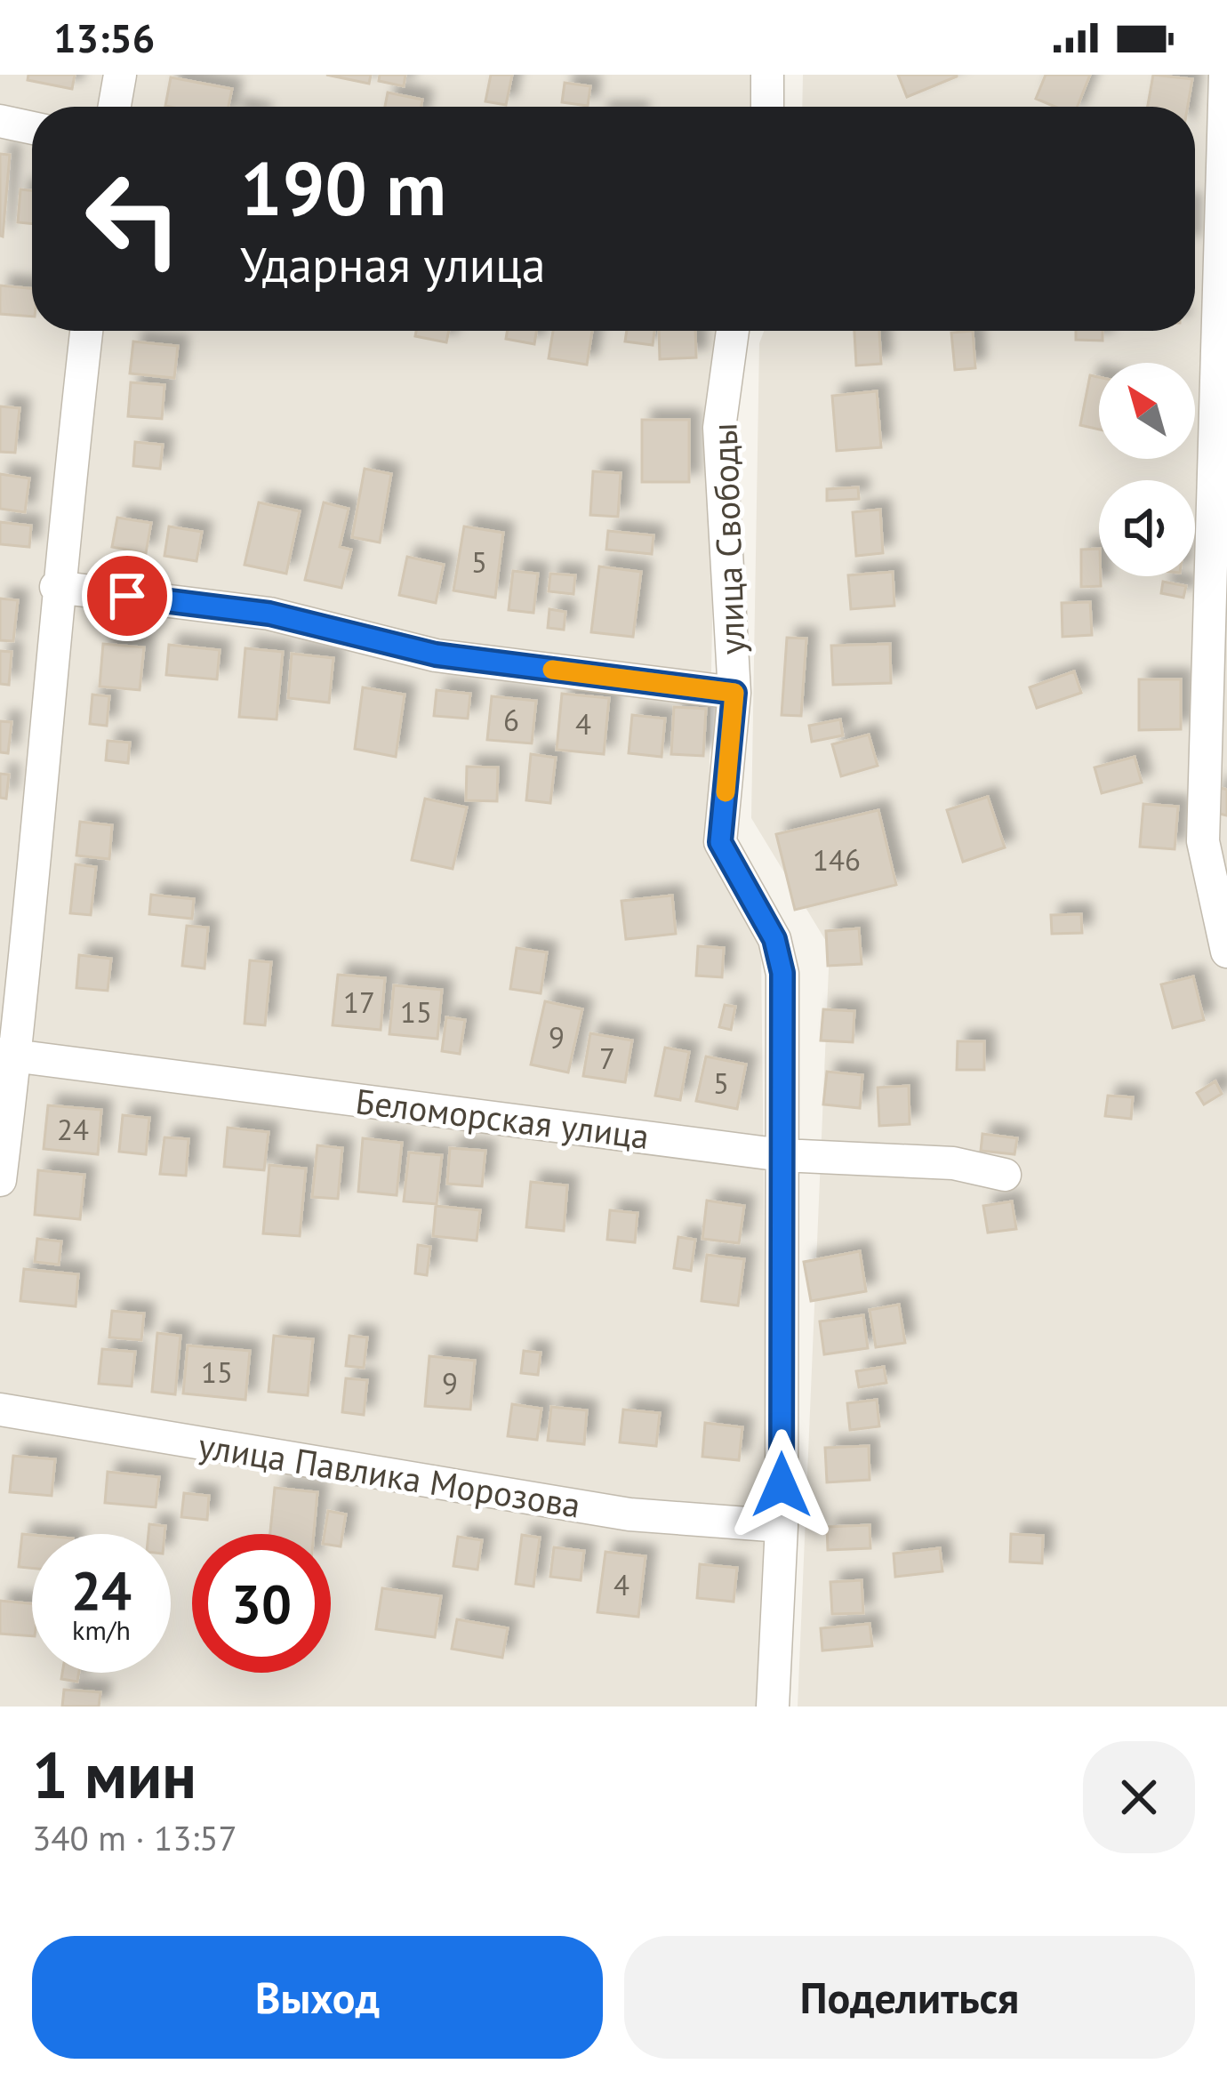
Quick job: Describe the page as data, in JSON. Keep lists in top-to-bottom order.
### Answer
{
  "streets": {
    "street": ["улица Свободы", "Беломорская улица", "улица Павлика Морозова"]
  },
  "crossings": [
    ["улица Свободы", "Беломорская улица"],
    ["улица Свободы", "улица Павлика Морозова"]
  ],
  "house_numbers": [
    "5",
    "6",
    "4",
    "146",
    "17",
    "15",
    "9",
    "7",
    "5",
    "24",
    "15",
    "9",
    "4"
  ],
  "north": "top left",
  "page": {
    "status": "13:56",
    "turn": ["190 m", "Ударная улица"],
    "speed": "24 km/h",
    "limit": "30",
    "heading": ["1 мин", "340 m · 13:57"],
    "buttons": ["Выход", "Поделиться"]
  }
}
